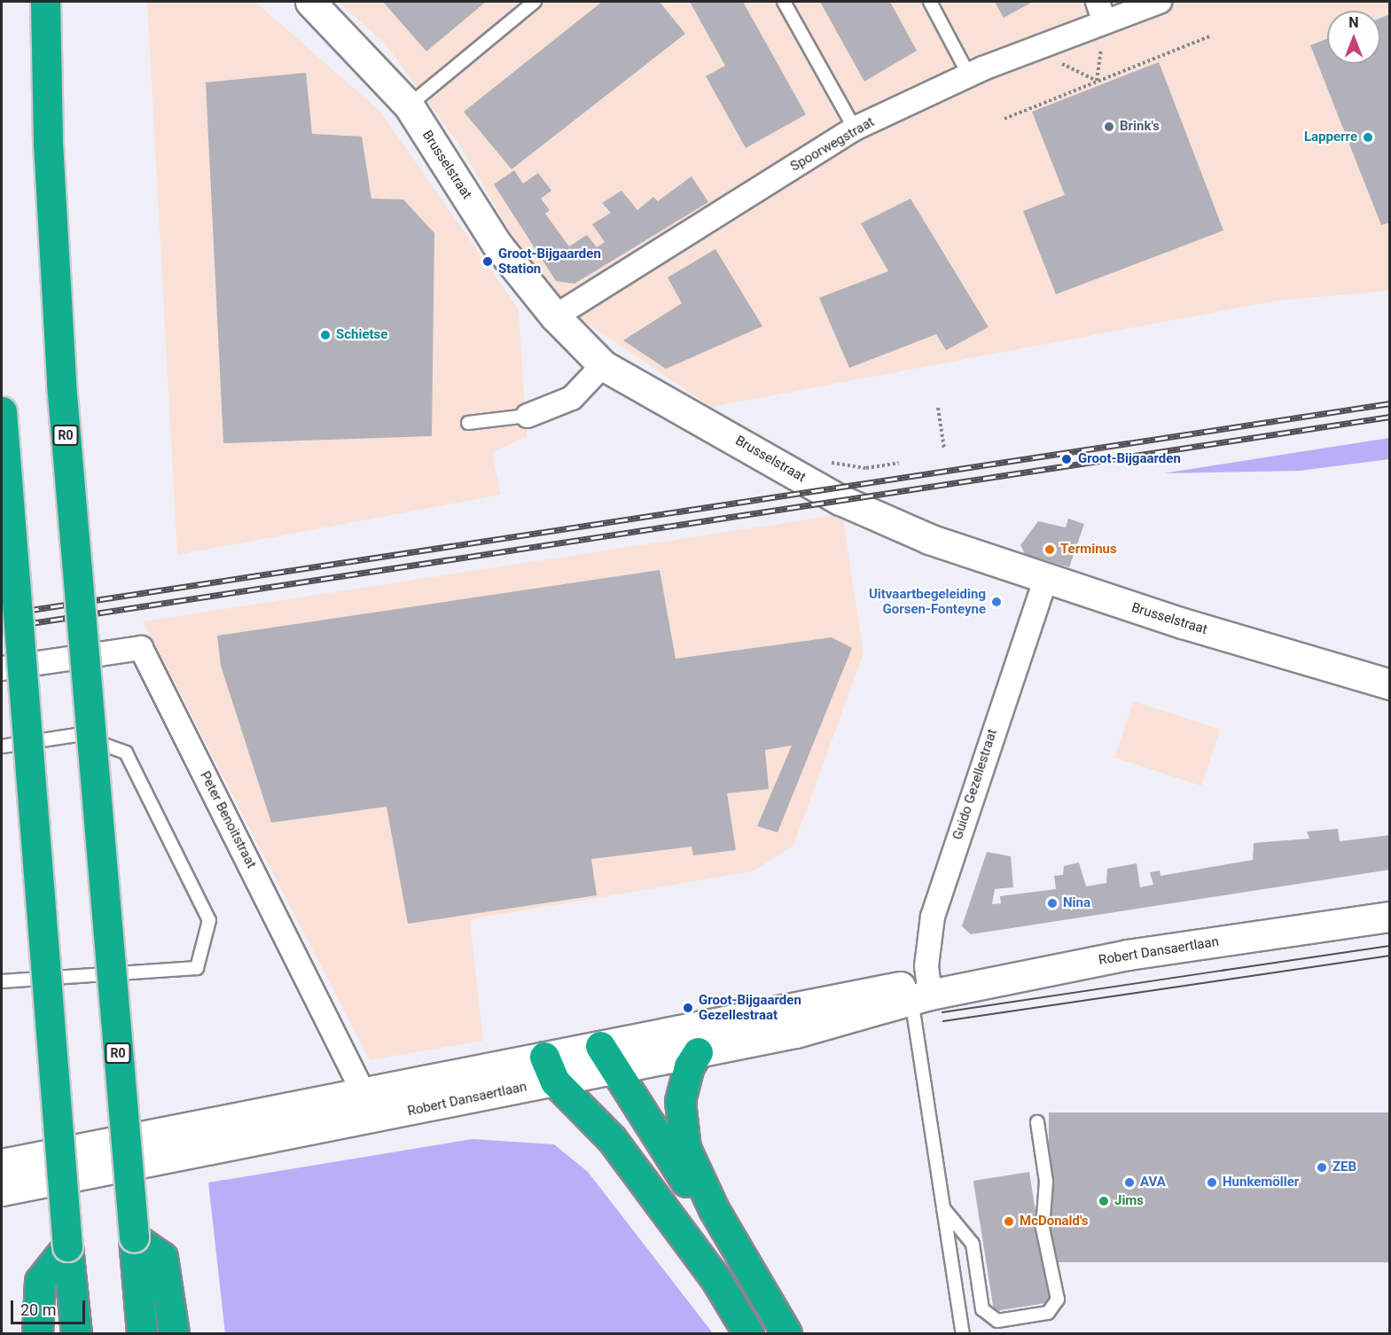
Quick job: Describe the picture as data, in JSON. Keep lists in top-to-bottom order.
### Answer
{
  "streets": {
    "highway": ["R0"],
    "street": [
      "Spoorwegstraat",
      "Brusselstraat",
      "Guido Gezellestraat",
      "Peter Benoitstraat",
      "Robert Dansaertlaan"
    ]
  },
  "crossings": [
    ["Spoorwegstraat", "Brusselstraat"],
    ["Brusselstraat", "Guido Gezellestraat"],
    ["Guido Gezellestraat", "Robert Dansaertlaan"],
    ["Peter Benoitstraat", "Robert Dansaertlaan"]
  ],
  "places": [
    "Brink's",
    "Lapperre",
    "Groot-Bijgaarden Station",
    "Schietse",
    "Groot-Bijgaarden",
    "Terminus",
    "Uitvaartbegeleiding Gorsen-Fonteyne",
    "Nina",
    "Groot-Bijgaarden Gezellestraat",
    "ZEB",
    "AVA",
    "Hunkemöller",
    "Jims",
    "McDonald's"
  ],
  "scale_bar": "20 m",
  "north": "top"
}
